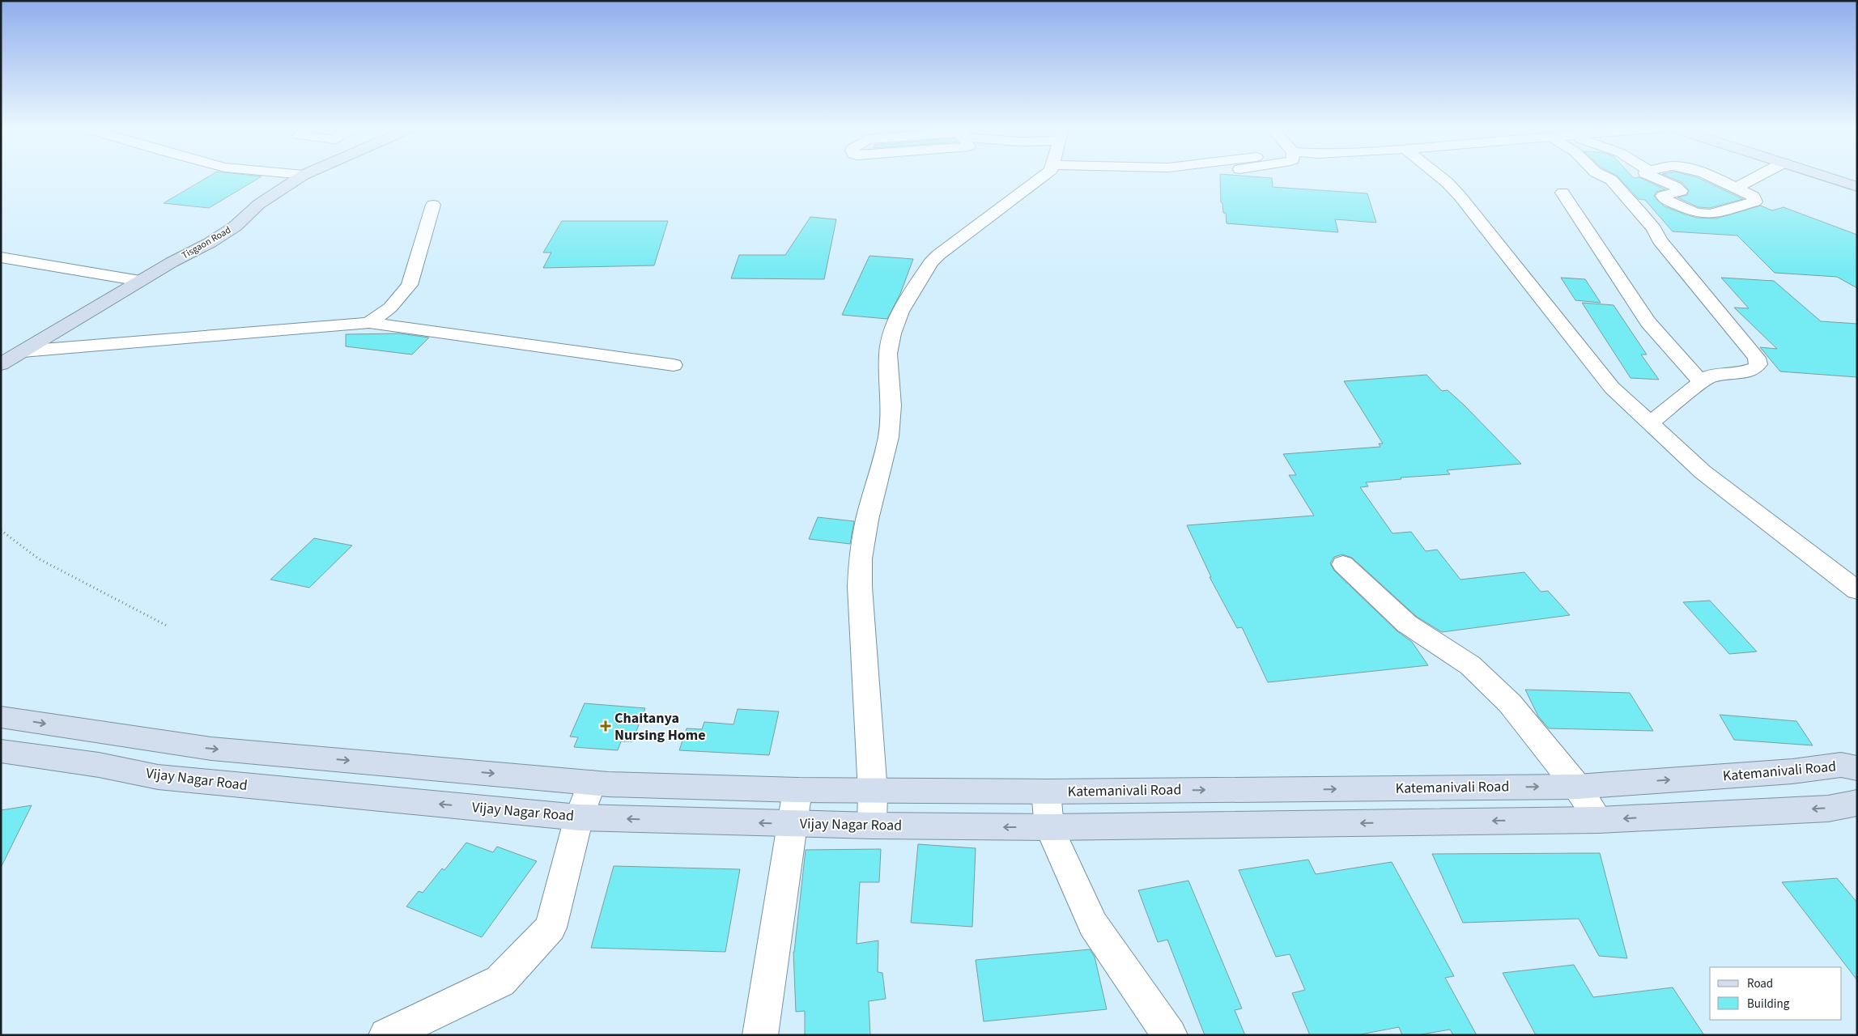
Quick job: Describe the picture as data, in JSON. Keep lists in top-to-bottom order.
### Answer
{
  "streets": {
    "main road": ["Tisgaon Road", "Katemanivali Road", "Vijay Nagar Road"]
  },
  "places": {
    "health": ["Chaitanya Nursing Home"]
  },
  "legend": ["Road", "Building"]
}
